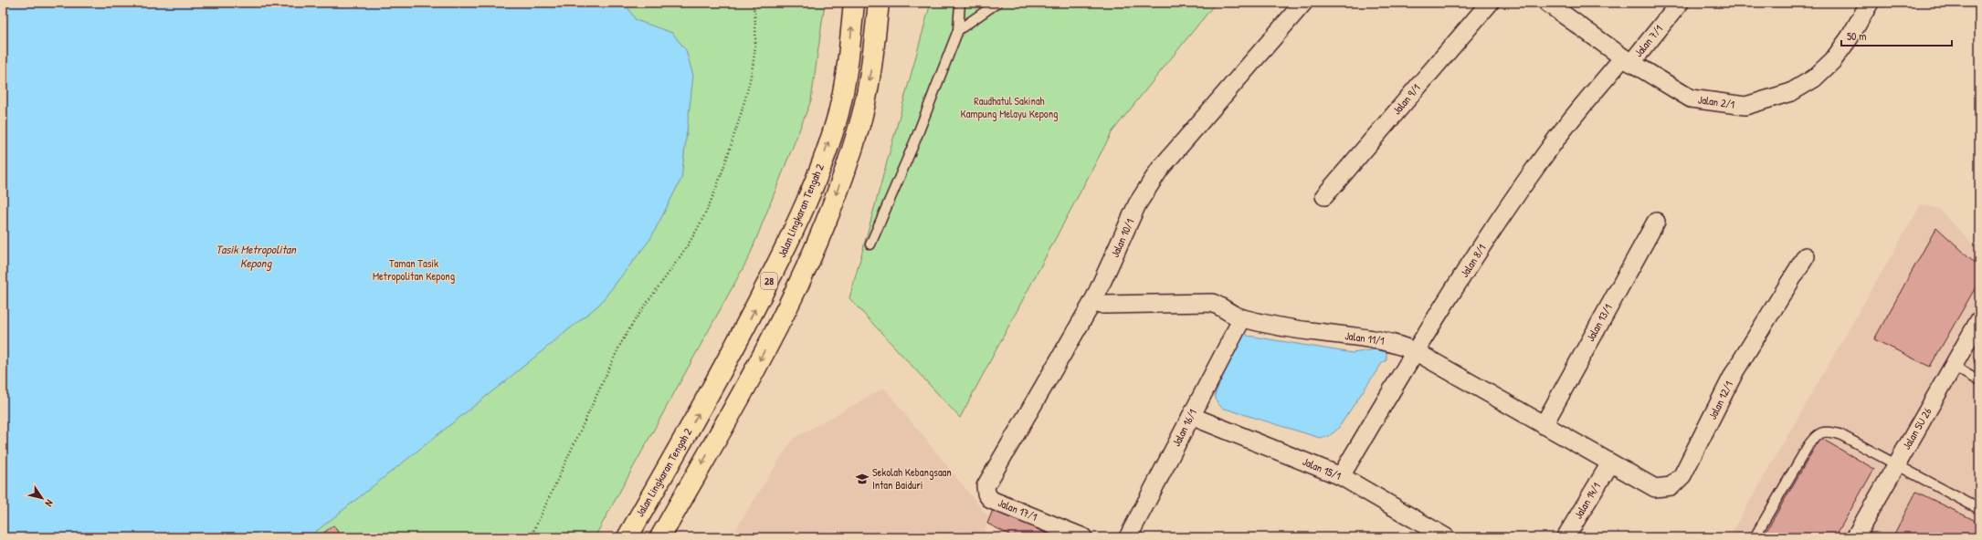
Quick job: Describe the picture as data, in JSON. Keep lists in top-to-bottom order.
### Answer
{
  "streets": {
    "highway": ["Jalan Lingkaran Tengah 2", "28"],
    "street": [
      "Jalan 7/1",
      "Jalan 9/1",
      "Jalan 2/1",
      "Jalan 10/1",
      "Jalan 8/1",
      "Jalan 13/1",
      "Jalan 11/1",
      "Jalan 12/1",
      "Jalan 16/1",
      "Jalan SU 26",
      "Jalan 15/1",
      "Jalan 14/1",
      "Jalan 17/1"
    ]
  },
  "crossings": [
    ["Jalan 7/1", "Jalan 2/1"],
    ["Jalan 7/1", "Jalan 8/1"],
    ["Jalan 2/1", "Jalan 8/1"],
    ["Jalan 10/1", "Jalan 11/1"],
    ["Jalan 10/1", "Jalan 17/1"],
    ["Jalan 8/1", "Jalan 11/1"],
    ["Jalan 8/1", "Jalan 15/1"],
    ["Jalan 13/1", "Jalan 11/1"],
    ["Jalan 11/1", "Jalan 12/1"],
    ["Jalan 11/1", "Jalan 16/1"],
    ["Jalan 11/1", "Jalan 14/1"],
    ["Jalan 12/1", "Jalan 14/1"],
    ["Jalan 16/1", "Jalan 15/1"]
  ],
  "water": ["Tasik Metropolitan Kepong"],
  "parks": ["Raudhatul Sakinah Kampung Melayu Kepong", "Taman Tasik Metropolitan Kepong"],
  "places": {
    "school or university": ["Sekolah Kebangsaan Intan Baiduri"]
  },
  "scale_bar": "50 m",
  "north": "bottom right"
}
